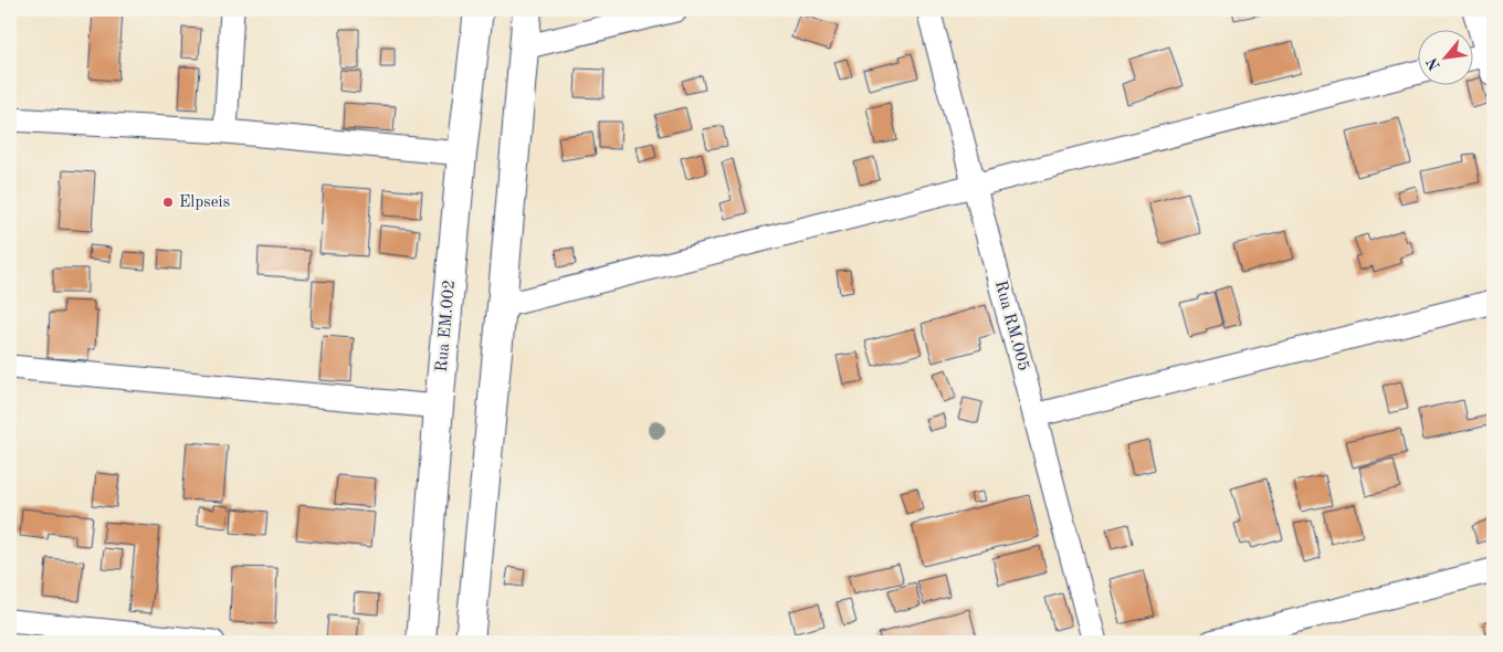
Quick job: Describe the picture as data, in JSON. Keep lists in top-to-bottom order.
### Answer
{
  "streets": {
    "street": ["Rua EM.002", "Rua RM.005"]
  },
  "places": ["Elpseis"],
  "north": "bottom left"
}
